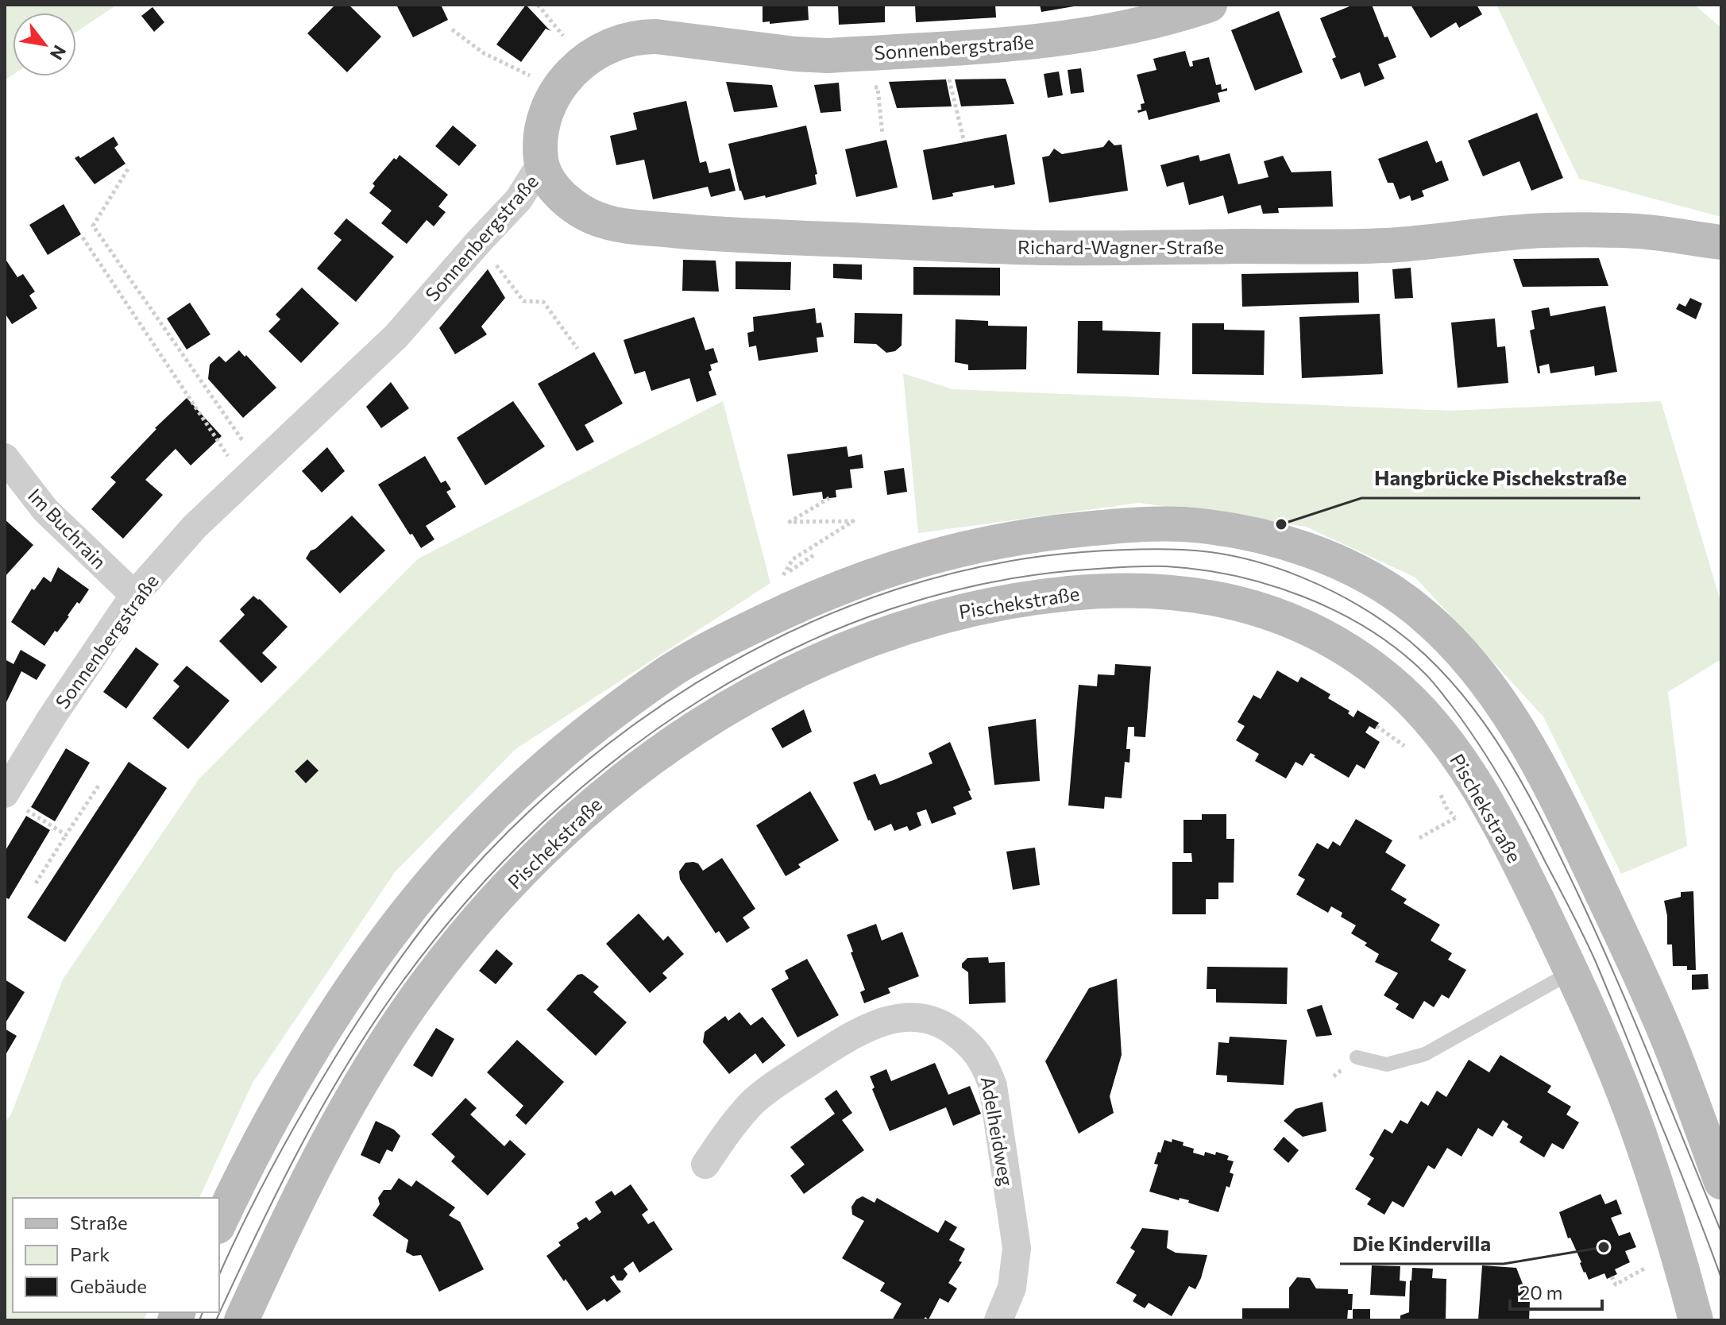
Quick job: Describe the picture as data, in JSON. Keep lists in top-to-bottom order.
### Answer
{
  "streets": {
    "main road": ["Sonnenbergstraße", "Richard-Wagner-Straße", "Pischekstraße"],
    "street": ["Im Buchrain", "Adelheidweg"]
  },
  "crossings": [
    ["Sonnenbergstraße", "Richard-Wagner-Straße"],
    ["Sonnenbergstraße", "Im Buchrain"]
  ],
  "places": ["Hangbrücke Pischekstraße", "Die Kindervilla"],
  "legend": ["Straße", "Park", "Gebäude"],
  "scale_bar": "20 m",
  "north": "bottom right"
}
